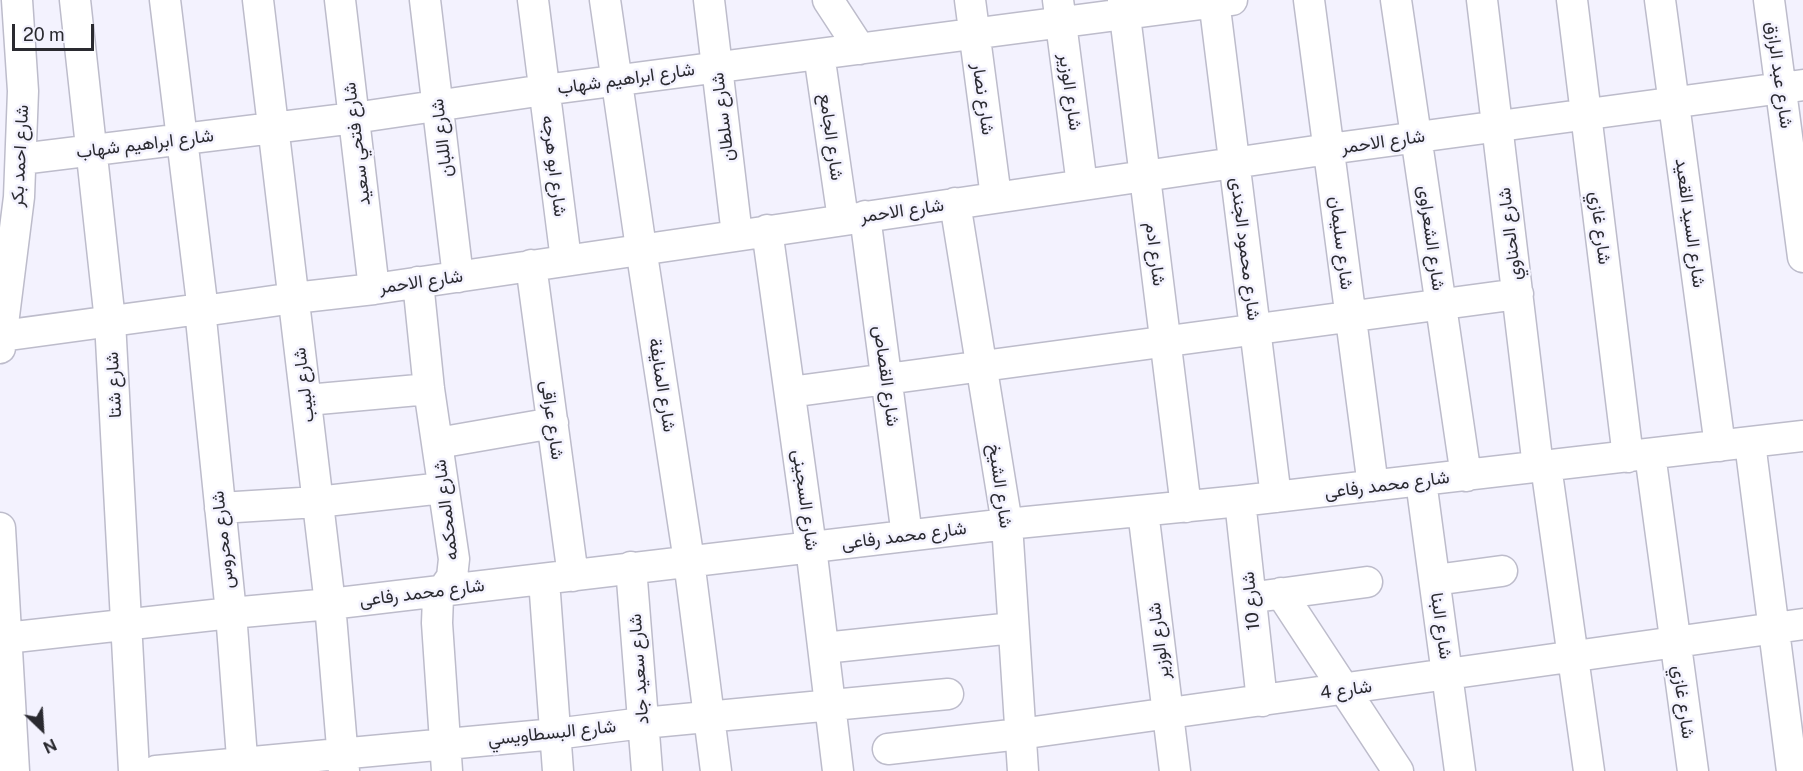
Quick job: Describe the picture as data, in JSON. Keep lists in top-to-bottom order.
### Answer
{
  "streets": {
    "street": [
      "شارع عبد الرازق",
      "شارع ابراهيم شهاب",
      "شارع الوزير",
      "شارع نصار",
      "شارع سلطان",
      "شارع الجامع",
      "شارع اللبان",
      "شارع الاحمر",
      "شارع فتحي سعيد",
      "شارع احمد بكر",
      "شارع ابو هرجه",
      "شارع السيد القعيد",
      "شارع غازي",
      "شارع الحناوي",
      "شارع الشعراوى",
      "شارع سليمان",
      "شارع محمود الجندى",
      "شارع ادم",
      "شارع القصاص",
      "شارع شتا",
      "شارع لبيب",
      "شارع المنايفة",
      "شارع عراقى",
      "شارع محمد رفاعى",
      "شارع الشيخ",
      "شارع السجينى",
      "شارع المحكمه",
      "شارع محروس",
      "شارع 10",
      "شارع البنا",
      "شارع سعيد جاد",
      "شارع 4",
      "شارع البسطاويسي"
    ]
  },
  "crossings": [
    ["شارع عبد الرازق", "شارع الاحمر"],
    ["شارع ابراهيم شهاب", "شارع الوزير"],
    ["شارع ابراهيم شهاب", "شارع نصار"],
    ["شارع ابراهيم شهاب", "شارع سلطان"],
    ["شارع ابراهيم شهاب", "شارع الجامع"],
    ["شارع ابراهيم شهاب", "شارع اللبان"],
    ["شارع ابراهيم شهاب", "شارع فتحي سعيد"],
    ["شارع ابراهيم شهاب", "شارع احمد بكر"],
    ["شارع ابراهيم شهاب", "شارع ابو هرجه"],
    ["شارع ابراهيم شهاب", "شارع محمود الجندى"],
    ["شارع ابراهيم شهاب", "شارع ادم"],
    ["شارع ابراهيم شهاب", "شارع شتا"],
    ["شارع ابراهيم شهاب", "شارع لبيب"],
    ["شارع ابراهيم شهاب", "شارع المنايفة"],
    ["شارع ابراهيم شهاب", "شارع محروس"],
    ["شارع الوزير", "شارع الاحمر"],
    ["شارع الوزير", "شارع محمد رفاعى"],
    ["شارع الوزير", "شارع 4"],
    ["شارع نصار", "شارع الاحمر"],
    ["شارع سلطان", "شارع الاحمر"],
    ["شارع الجامع", "شارع الاحمر"],
    ["شارع الجامع", "شارع القصاص"],
    ["شارع اللبان", "شارع الاحمر"],
    ["شارع الاحمر", "شارع فتحي سعيد"],
    ["شارع الاحمر", "شارع احمد بكر"],
    ["شارع الاحمر", "شارع ابو هرجه"],
    ["شارع الاحمر", "شارع السيد القعيد"],
    ["شارع الاحمر", "شارع غازي"],
    ["شارع الاحمر", "شارع الحناوي"],
    ["شارع الاحمر", "شارع الشعراوى"],
    ["شارع الاحمر", "شارع سليمان"],
    ["شارع الاحمر", "شارع محمود الجندى"],
    ["شارع الاحمر", "شارع ادم"],
    ["شارع الاحمر", "شارع القصاص"],
    ["شارع الاحمر", "شارع شتا"],
    ["شارع الاحمر", "شارع لبيب"],
    ["شارع الاحمر", "شارع المنايفة"],
    ["شارع الاحمر", "شارع عراقى"],
    ["شارع الاحمر", "شارع الشيخ"],
    ["شارع الاحمر", "شارع السجينى"],
    ["شارع الاحمر", "شارع المحكمه"],
    ["شارع الاحمر", "شارع محروس"],
    ["شارع السيد القعيد", "شارع محمد رفاعى"],
    ["شارع غازي", "شارع محمد رفاعى"],
    ["شارع غازي", "شارع 4"],
    ["شارع الحناوي", "شارع محمد رفاعى"],
    ["شارع الحناوي", "شارع 4"],
    ["شارع الشعراوى", "شارع محمد رفاعى"],
    ["شارع سليمان", "شارع محمد رفاعى"],
    ["شارع محمود الجندى", "شارع محمد رفاعى"],
    ["شارع ادم", "شارع محمد رفاعى"],
    ["شارع القصاص", "شارع محمد رفاعى"],
    ["شارع شتا", "شارع محمد رفاعى"],
    ["شارع لبيب", "شارع محمد رفاعى"],
    ["شارع لبيب", "شارع البسطاويسي"],
    ["شارع المنايفة", "شارع محمد رفاعى"],
    ["شارع المنايفة", "شارع البسطاويسي"],
    ["شارع عراقى", "شارع محمد رفاعى"],
    ["شارع عراقى", "شارع البسطاويسي"],
    ["شارع محمد رفاعى", "شارع الشيخ"],
    ["شارع محمد رفاعى", "شارع السجينى"],
    ["شارع محمد رفاعى", "شارع المحكمه"],
    ["شارع محمد رفاعى", "شارع محروس"],
    ["شارع محمد رفاعى", "شارع 10"],
    ["شارع محمد رفاعى", "شارع البنا"],
    ["شارع محمد رفاعى", "شارع سعيد جاد"],
    ["شارع الشيخ", "شارع 4"],
    ["شارع السجينى", "شارع البسطاويسي"],
    ["شارع المحكمه", "شارع البسطاويسي"],
    ["شارع محروس", "شارع البسطاويسي"],
    ["شارع 10", "شارع 4"],
    ["شارع البنا", "شارع 4"],
    ["شارع سعيد جاد", "شارع البسطاويسي"]
  ],
  "scale_bar": "20 m",
  "north": "bottom right"
}
